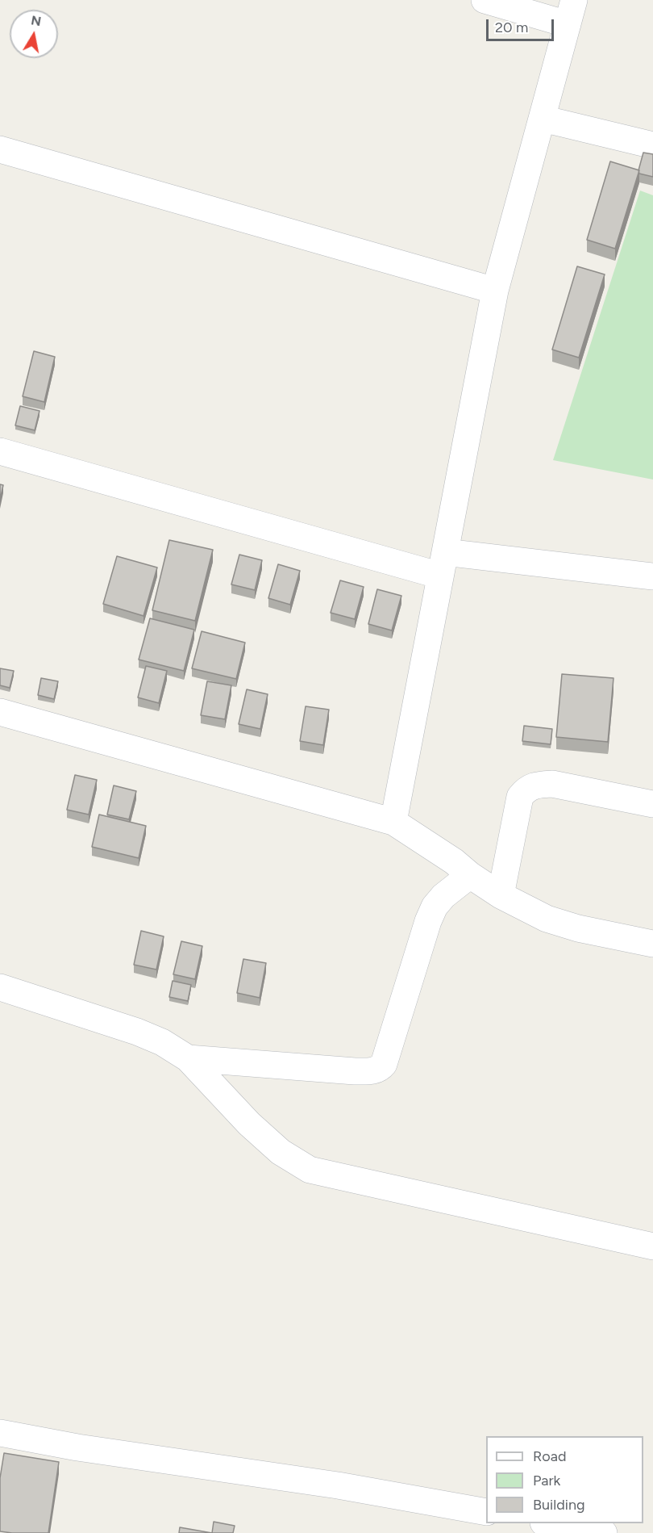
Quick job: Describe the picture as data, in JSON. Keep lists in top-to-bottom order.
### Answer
{
  "legend": ["Road", "Park", "Building"],
  "scale_bar": "20 m",
  "north": "top"
}
